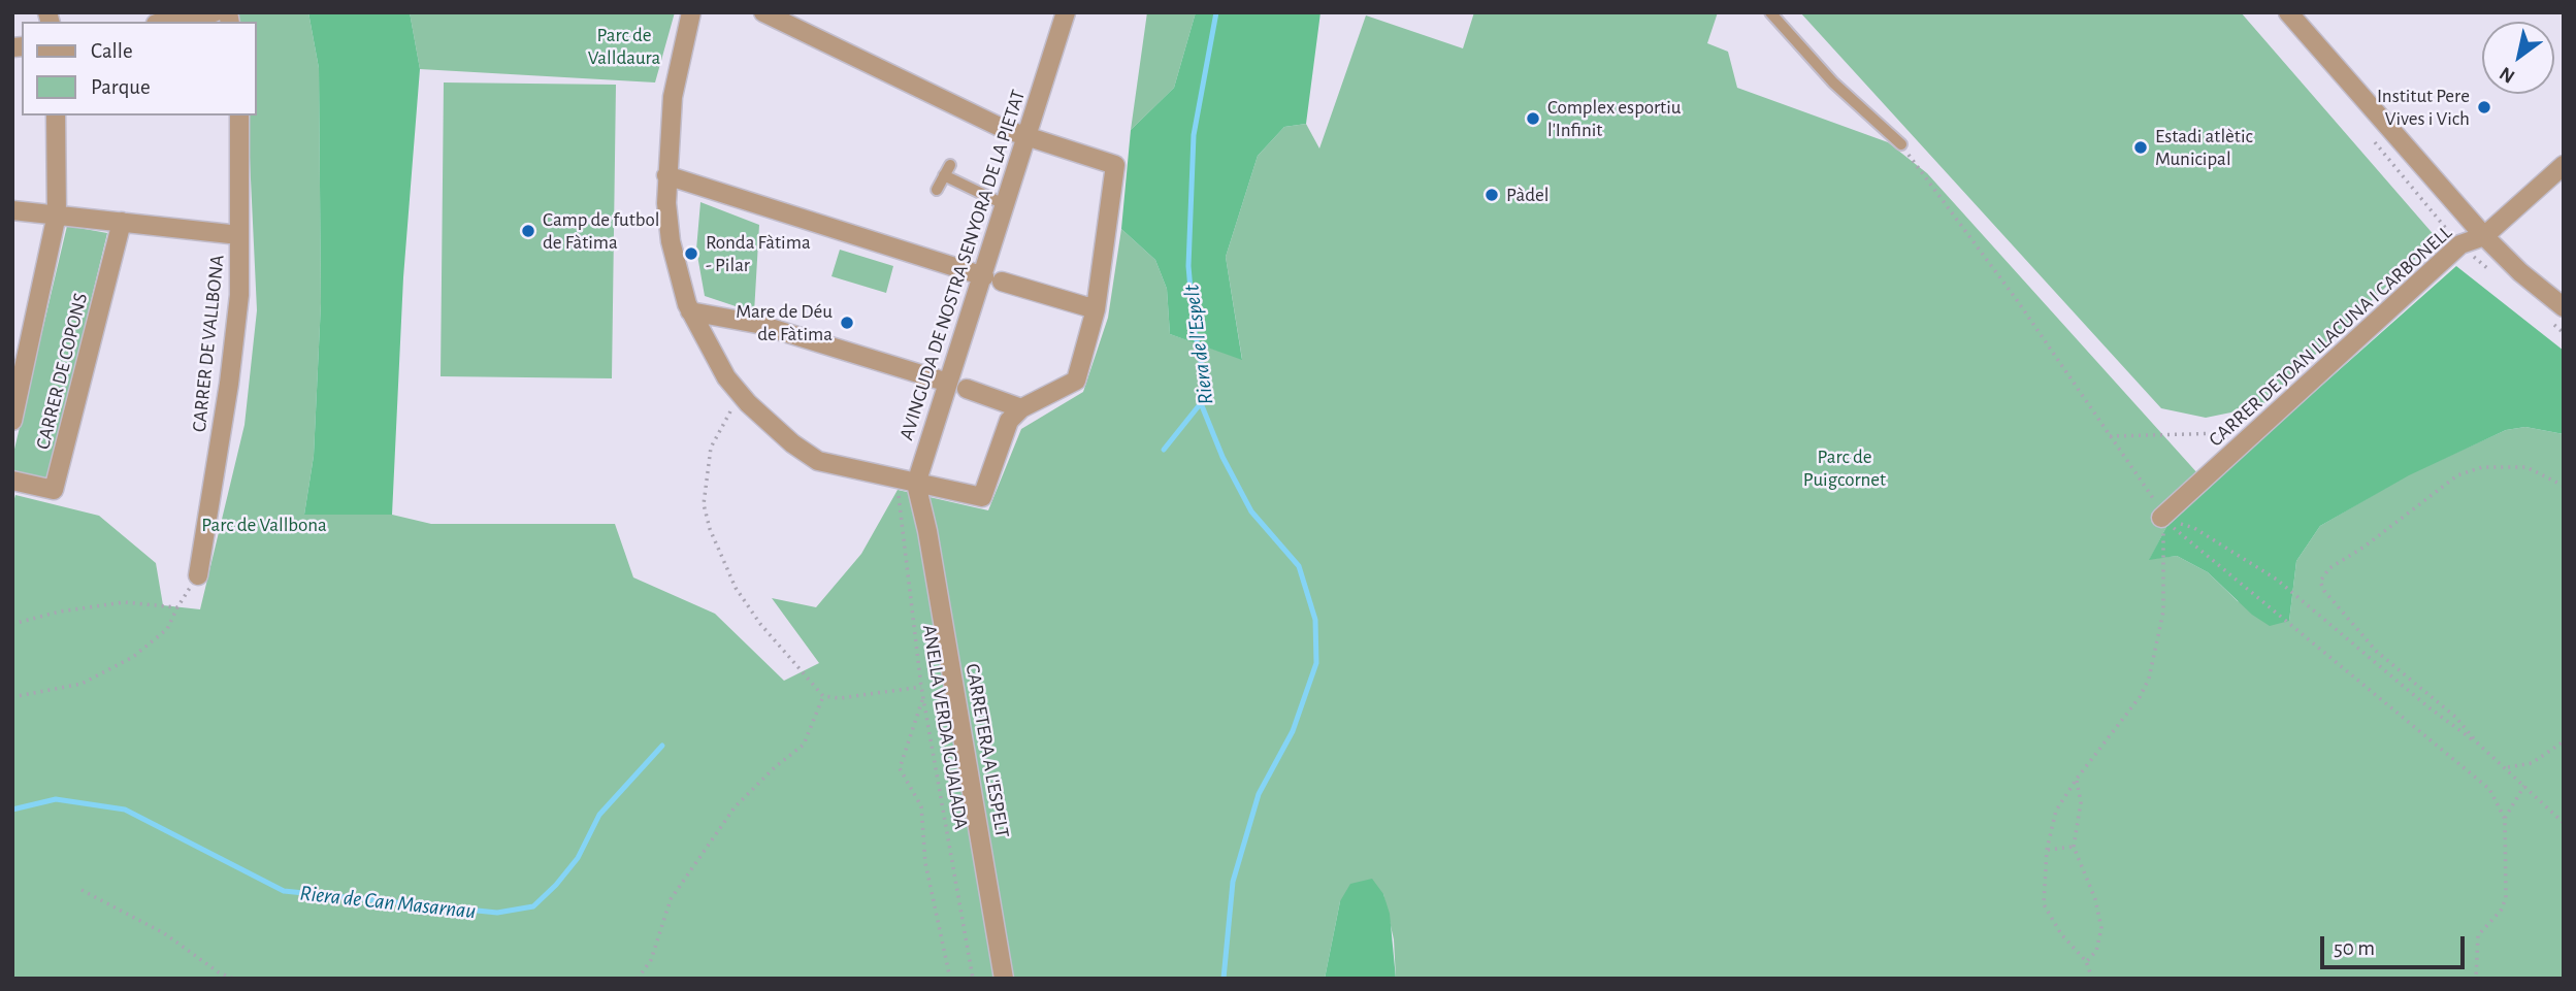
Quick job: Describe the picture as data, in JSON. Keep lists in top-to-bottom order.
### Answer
{
  "streets": {
    "street": [
      "AVINGUDA DE NOSTRA SENYORA DE LA PIETAT",
      "CARRER DE JOAN LLACUNA I CARBONELL",
      "CARRER DE VALLBONA",
      "CARRER DE COPONS",
      "CARRETERA A L'ESPELT"
    ],
    "path": ["ANELLA VERDA IGUALADA"]
  },
  "crossings": [
    ["AVINGUDA DE NOSTRA SENYORA DE LA PIETAT", "CARRETERA A L'ESPELT"]
  ],
  "water": ["Riera de l'Espelt", "Riera de Can Masarnau"],
  "parks": ["Parc de Valldaura", "Parc de Puigcornet", "Parc de Vallbona"],
  "places": [
    "Institut Pere Vives i Vich",
    "Complex esportiu l'Infinit",
    "Estadi atlètic Municipal",
    "Pàdel",
    "Camp de futbol de Fàtima",
    "Ronda Fàtima - Pilar",
    "Mare de Déu de Fàtima"
  ],
  "legend": ["Calle", "Parque"],
  "scale_bar": "50 m",
  "north": "bottom left"
}
